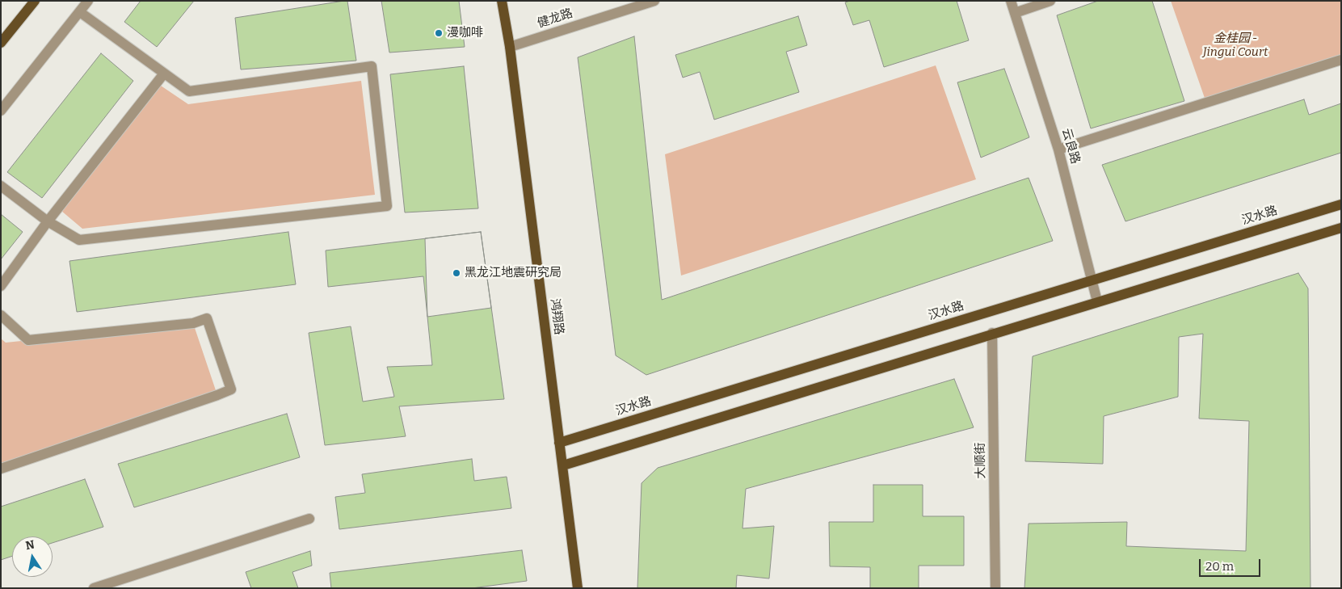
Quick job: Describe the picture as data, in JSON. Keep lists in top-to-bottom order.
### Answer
{
  "streets": {
    "main road": ["汉水路", "鸿翔路"],
    "street": ["健龙路", "云良路", "大顺街"]
  },
  "crossings": [
    ["健龙路", "鸿翔路"],
    ["云良路", "汉水路"],
    ["汉水路", "鸿翔路"]
  ],
  "parks": ["金桂园 - Jingui Court"],
  "places": ["漫咖啡", "黑龙江地震研究局"],
  "scale_bar": "20 m",
  "north": "top"
}
